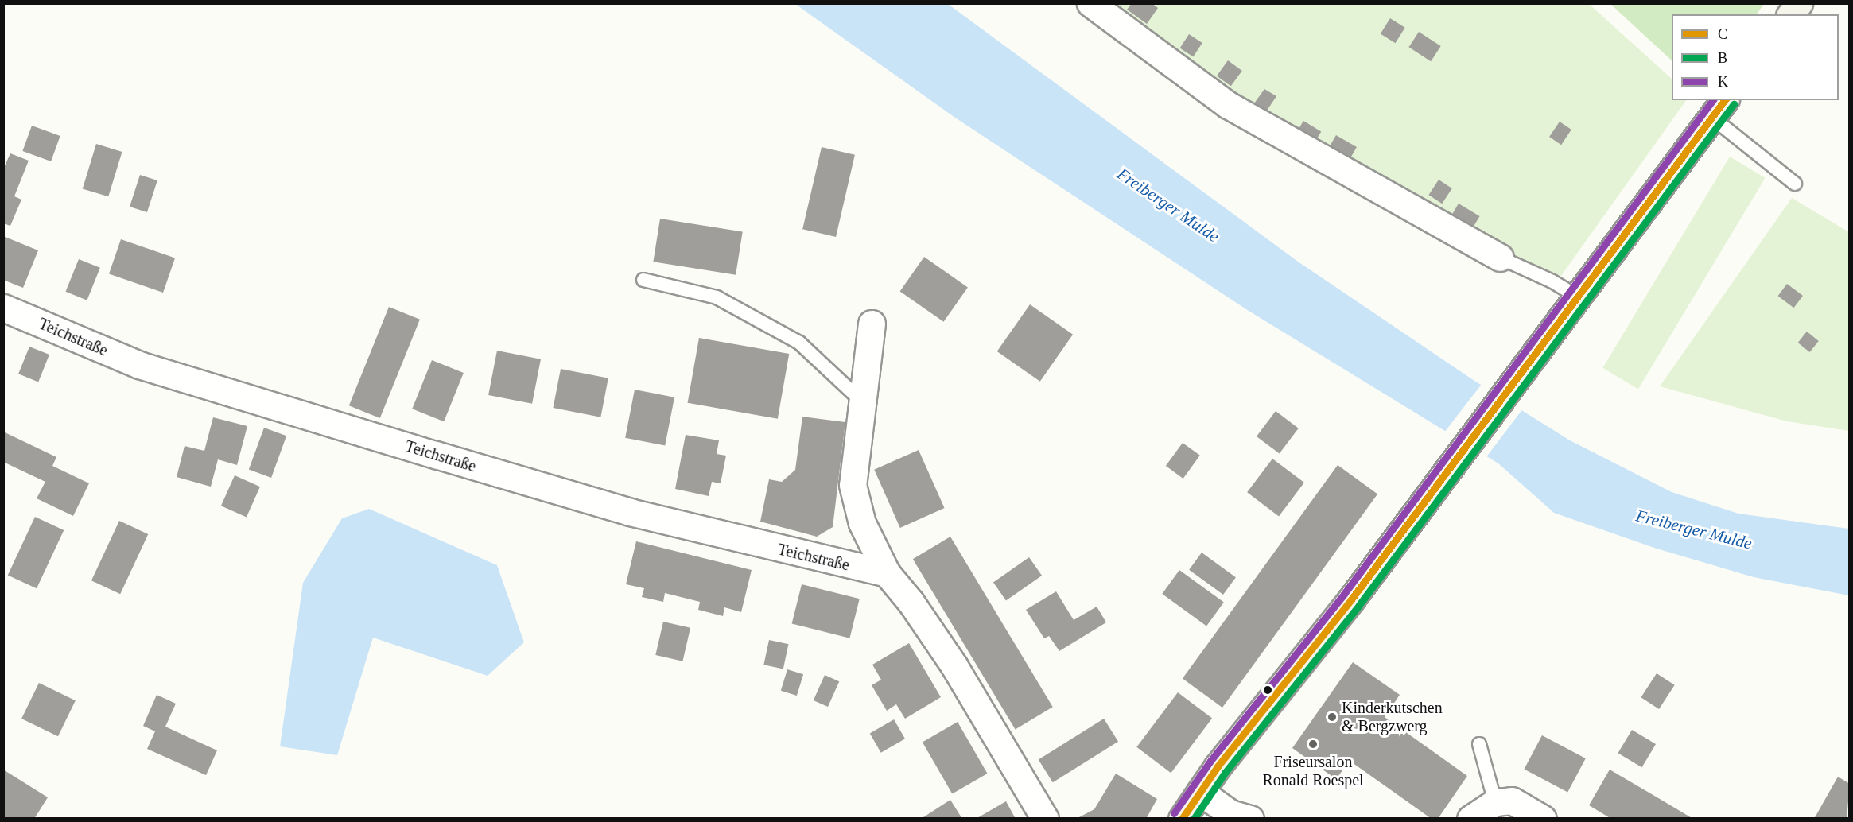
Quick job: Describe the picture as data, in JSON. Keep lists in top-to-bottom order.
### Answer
{
  "streets": {
    "street": ["Teichstraße"]
  },
  "water": ["Freiberger Mulde"],
  "places": ["Kinderkutschen & Bergzwerg", "Friseursalon Ronald Roespel"],
  "lines": ["transit line C", "transit line K", "transit line B"],
  "legend": ["C", "B", "K"]
}
